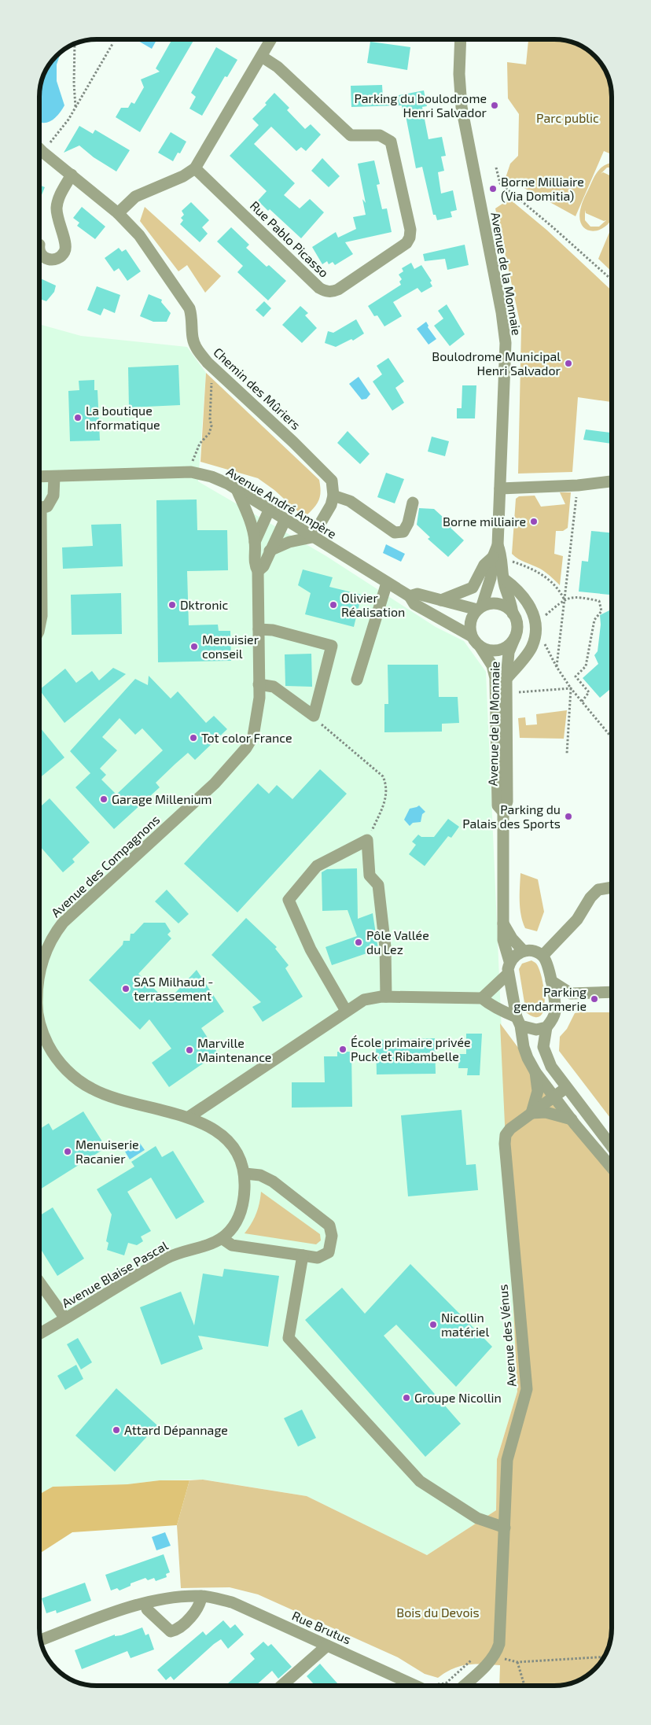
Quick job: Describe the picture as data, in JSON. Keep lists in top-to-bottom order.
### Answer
{
  "streets": {
    "street": [
      "Rue Pablo Picasso",
      "Avenue de la Monnaie",
      "Chemin des Mûriers",
      "Avenue André Ampère",
      "Avenue des Compagnons",
      "Avenue Blaise Pascal",
      "Avenue des Vénus",
      "Rue Brutus"
    ]
  },
  "crossings": [
    ["Avenue de la Monnaie", "Avenue André Ampère"],
    ["Avenue André Ampère", "Avenue des Compagnons"],
    ["Avenue des Compagnons", "Avenue Blaise Pascal"]
  ],
  "parks": ["Parc public", "Bois du Devois"],
  "places": [
    "Parking du boulodrome Henri Salvador",
    "Borne Milliaire (Via Domitia)",
    "Boulodrome Municipal Henri Salvador",
    "La boutique Informatique",
    "Borne milliaire",
    "Dktronic",
    "Olivier Réalisation",
    "Menuisier conseil",
    "Tot color France",
    "Garage Millenium",
    "Parking du Palais des Sports",
    "Pôle Vallée du Lez",
    "SAS Milhaud - terrassement",
    "Parking gendarmerie",
    "École primaire privée Puck et Ribambelle",
    "Marville Maintenance",
    "Menuiserie Racanier",
    "Nicollin matériel",
    "Groupe Nicollin",
    "Attard Dépannage"
  ]
}
